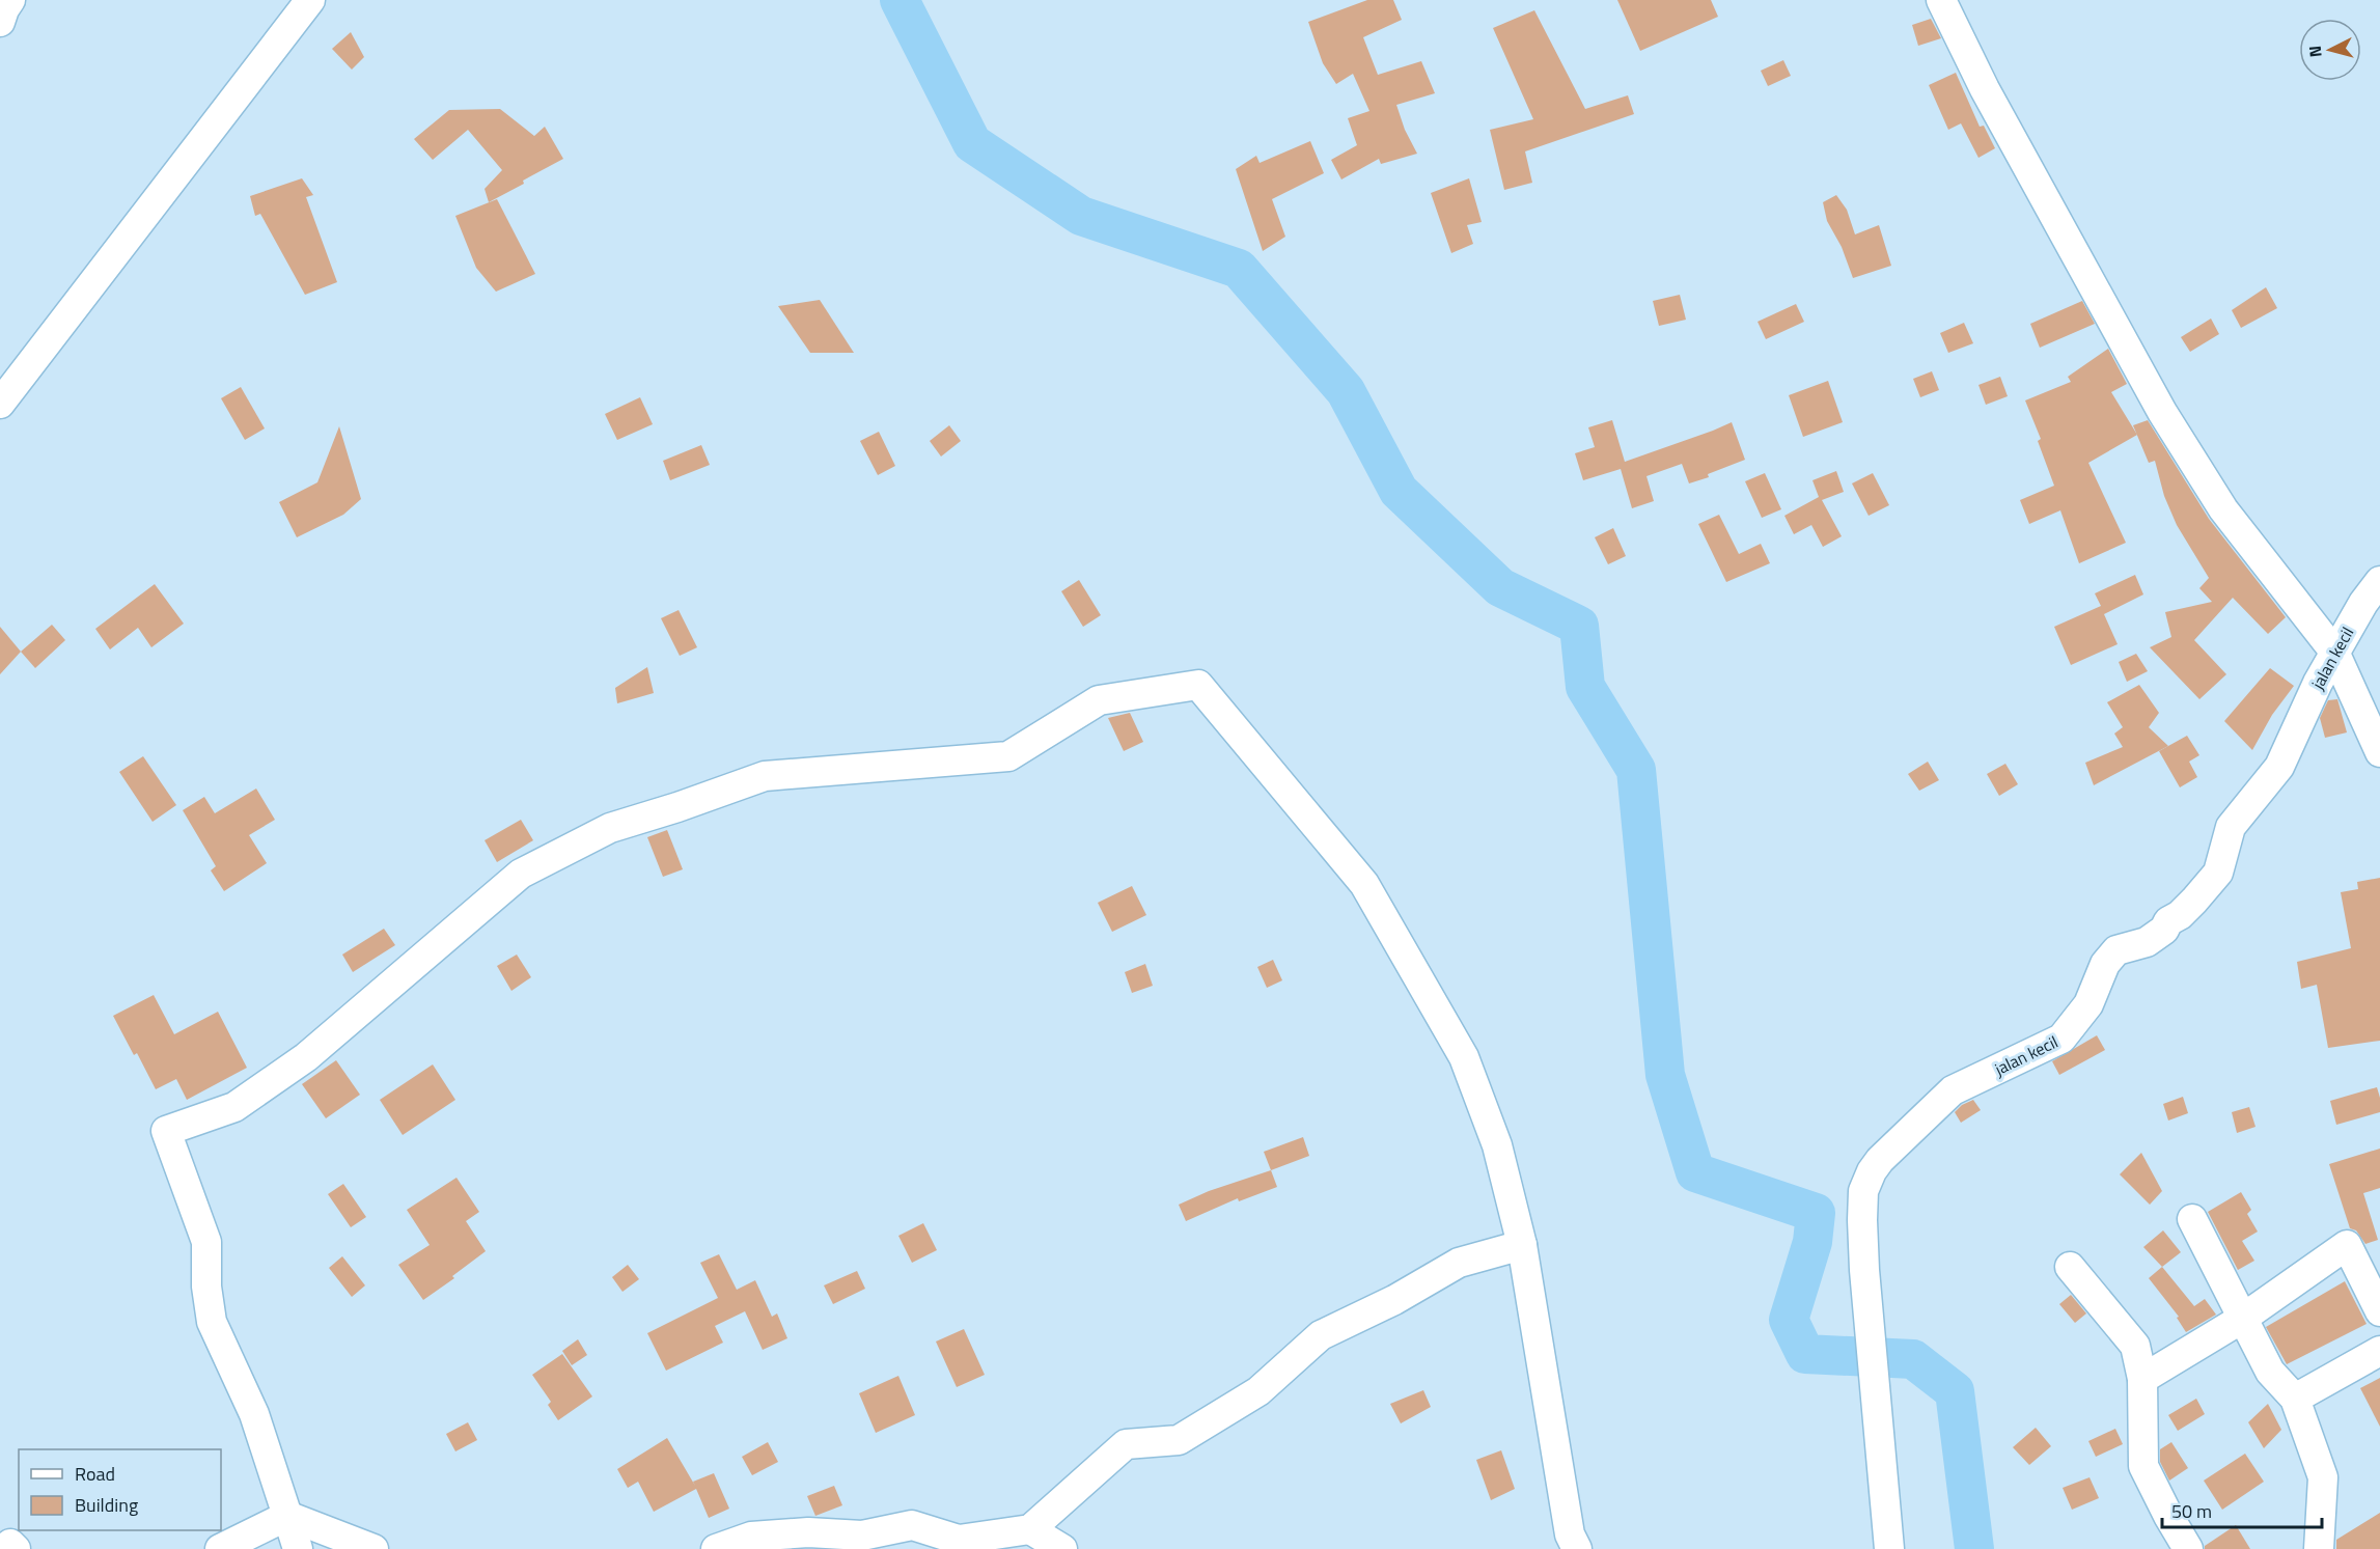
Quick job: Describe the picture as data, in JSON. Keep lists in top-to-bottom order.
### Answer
{
  "streets": {
    "street": ["jalan kecil"]
  },
  "legend": ["Road", "Building"],
  "scale_bar": "50 m",
  "north": "left"
}
